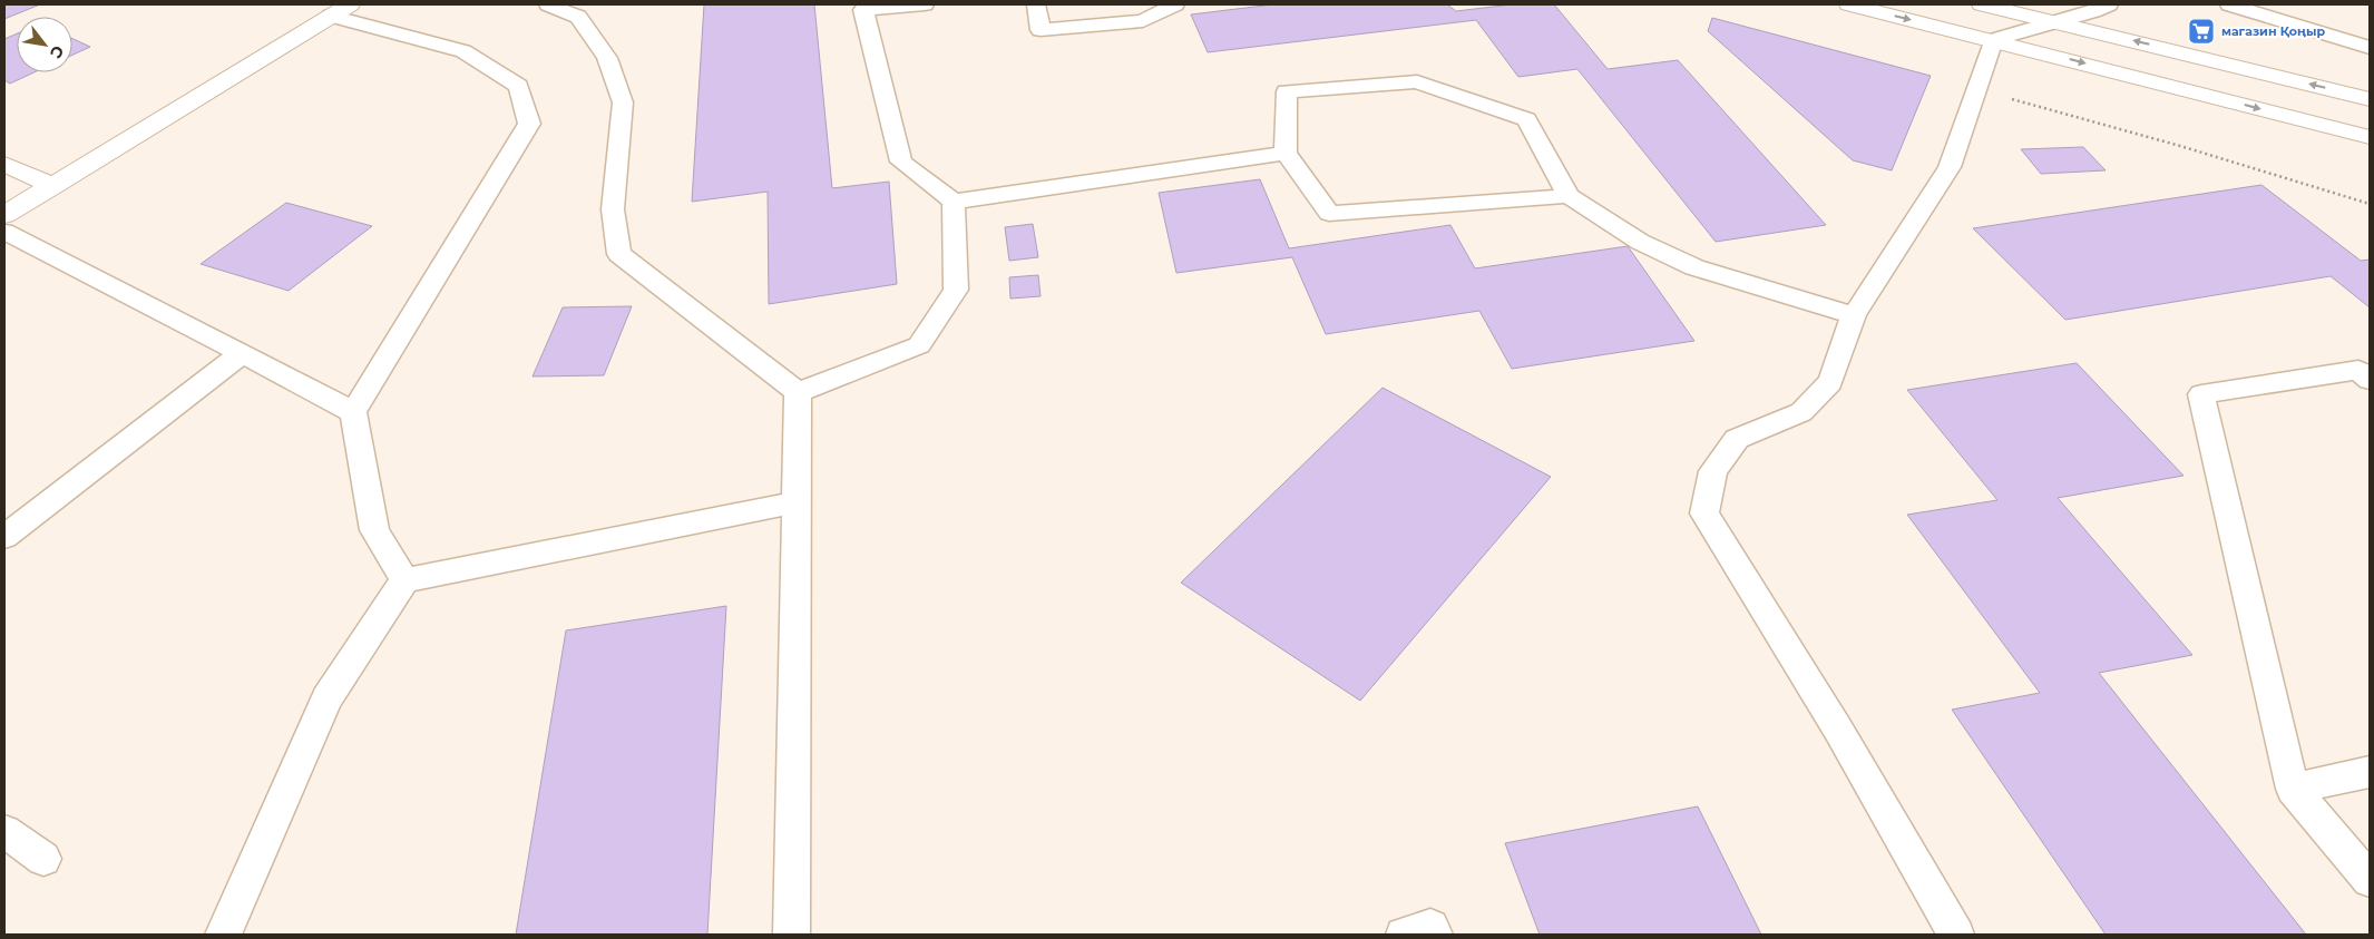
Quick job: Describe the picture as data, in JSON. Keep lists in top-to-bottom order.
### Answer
{
  "places": {
    "supermarket": ["магазин Қоңыр"]
  },
  "north": "bottom right"
}
